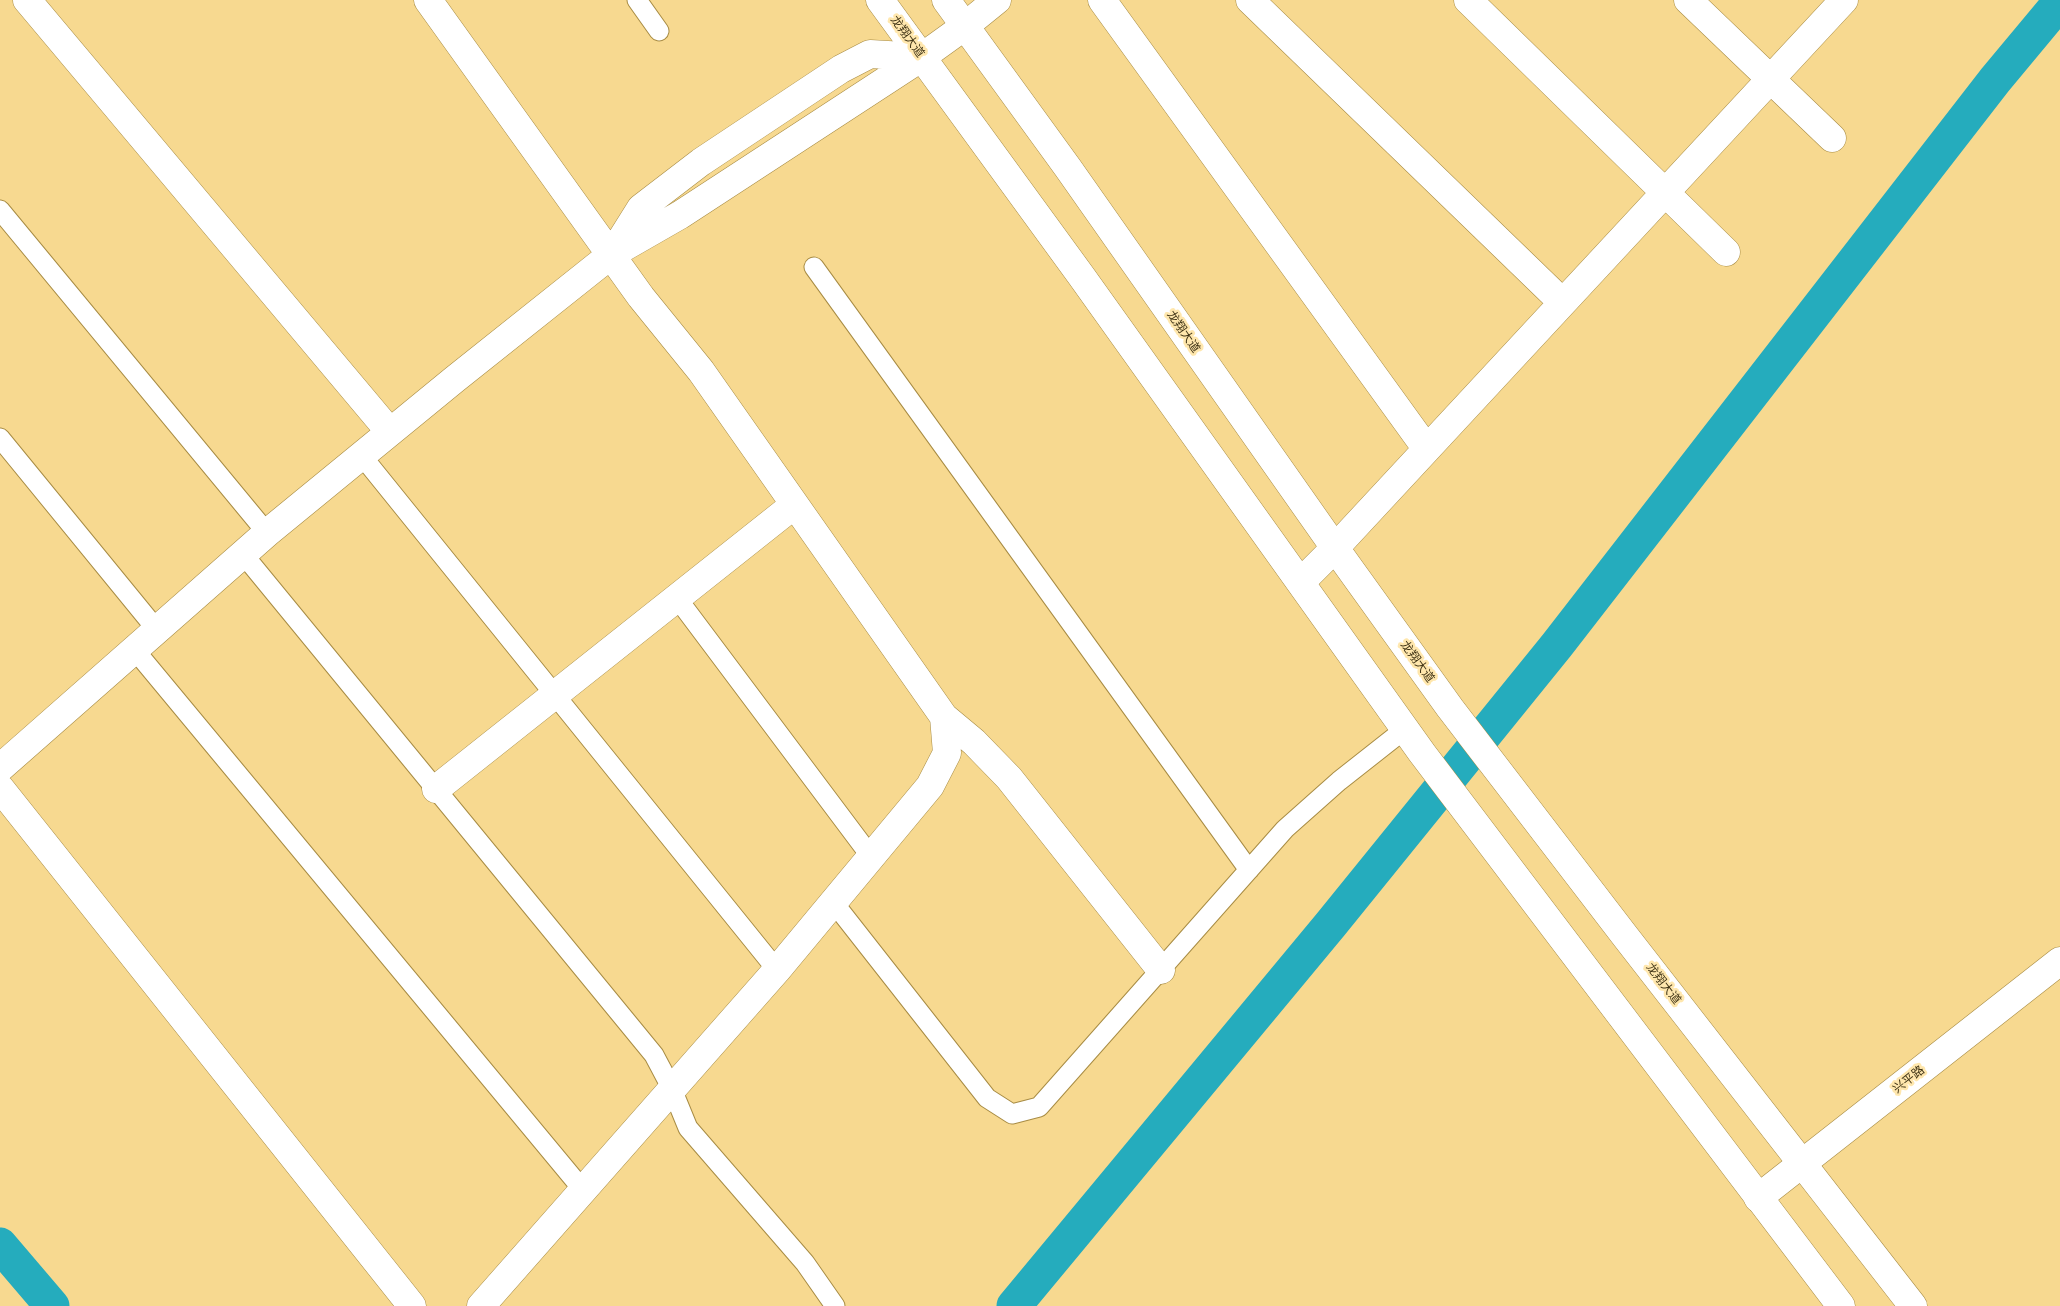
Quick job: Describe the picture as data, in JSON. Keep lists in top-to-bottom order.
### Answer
{
  "streets": {
    "street": ["龙翔大道", "兴平路"]
  },
  "crossings": [
    ["龙翔大道", "兴平路"]
  ]
}
